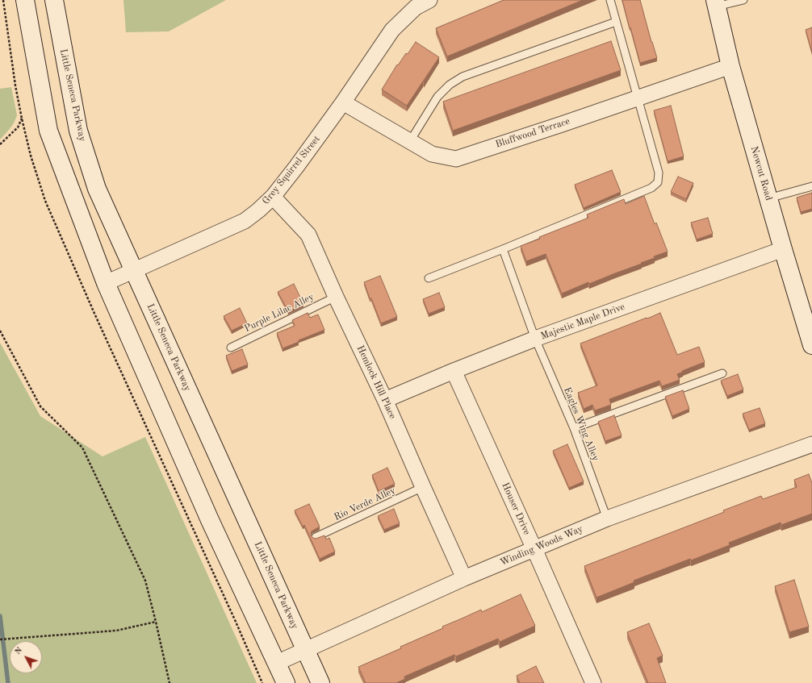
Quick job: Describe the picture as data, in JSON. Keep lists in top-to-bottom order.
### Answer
{
  "streets": {
    "main road": ["Little Seneca Parkway", "Newcut Road"],
    "street": [
      "Bluffwood Terrace",
      "Grey Squirrel Street",
      "Majestic Maple Drive",
      "Hemlock Hill Place",
      "Houser Drive",
      "Winding Woods Way"
    ],
    "lane": ["Purple Lilac Alley", "Eagles Wing Alley", "Rio Verde Alley"]
  },
  "crossings": [
    ["Little Seneca Parkway", "Grey Squirrel Street"],
    ["Little Seneca Parkway", "Winding Woods Way"],
    ["Bluffwood Terrace", "Grey Squirrel Street"],
    ["Bluffwood Terrace", "Newcut Road"],
    ["Grey Squirrel Street", "Hemlock Hill Place"],
    ["Newcut Road", "Majestic Maple Drive"],
    ["Purple Lilac Alley", "Hemlock Hill Place"],
    ["Majestic Maple Drive", "Hemlock Hill Place"],
    ["Majestic Maple Drive", "Eagles Wing Alley"],
    ["Majestic Maple Drive", "Houser Drive"],
    ["Hemlock Hill Place", "Rio Verde Alley"],
    ["Hemlock Hill Place", "Winding Woods Way"],
    ["Eagles Wing Alley", "Winding Woods Way"],
    ["Houser Drive", "Winding Woods Way"]
  ],
  "north": "top left"
}
